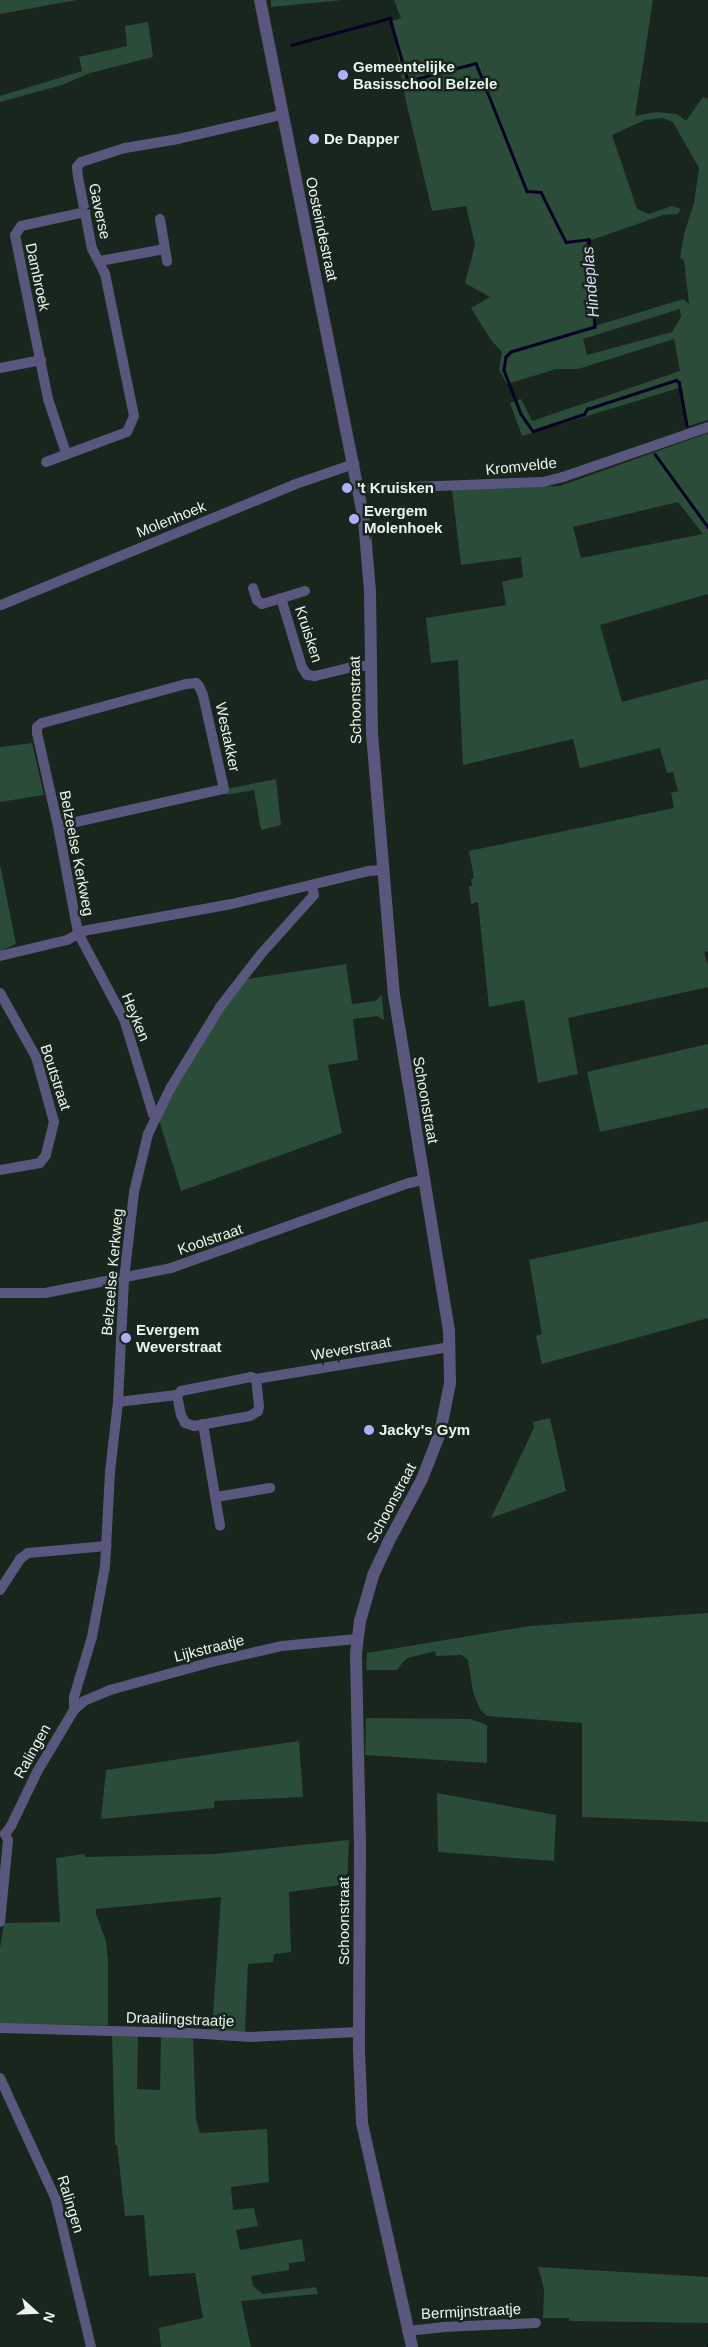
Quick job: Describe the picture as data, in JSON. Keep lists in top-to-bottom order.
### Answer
{
  "streets": {
    "street": [
      "Gaverse",
      "Oosteindestraat",
      "Dambroek",
      "Kromvelde",
      "Molenhoek",
      "Kruisken",
      "Schoonstraat",
      "Westakker",
      "Belzeelse Kerkweg",
      "Heyken",
      "Boutstraat",
      "Koolstraat",
      "Weverstraat",
      "Lijkstraatje",
      "Ralingen",
      "Draailingstraatje",
      "Bermijnstraatje"
    ]
  },
  "crossings": [
    ["Gaverse", "Oosteindestraat"],
    ["Gaverse", "Dambroek"],
    ["Oosteindestraat", "Molenhoek"],
    ["Oosteindestraat", "Schoonstraat"],
    ["Kromvelde", "Schoonstraat"],
    ["Molenhoek", "Schoonstraat"],
    ["Kruisken", "Schoonstraat"],
    ["Schoonstraat", "Belzeelse Kerkweg"],
    ["Schoonstraat", "Koolstraat"],
    ["Schoonstraat", "Weverstraat"],
    ["Schoonstraat", "Lijkstraatje"],
    ["Schoonstraat", "Draailingstraatje"],
    ["Schoonstraat", "Bermijnstraatje"],
    ["Westakker", "Belzeelse Kerkweg"],
    ["Belzeelse Kerkweg", "Heyken"],
    ["Belzeelse Kerkweg", "Koolstraat"],
    ["Belzeelse Kerkweg", "Weverstraat"],
    ["Belzeelse Kerkweg", "Lijkstraatje"],
    ["Belzeelse Kerkweg", "Ralingen"],
    ["Lijkstraatje", "Ralingen"]
  ],
  "water": ["Hindeplas"],
  "places": [
    "Gemeentelijke Basisschool Belzele",
    "De Dapper",
    "'t Kruisken",
    "Evergem Molenhoek",
    "Evergem Weverstraat",
    "Jacky's Gym"
  ],
  "north": "right"
}
